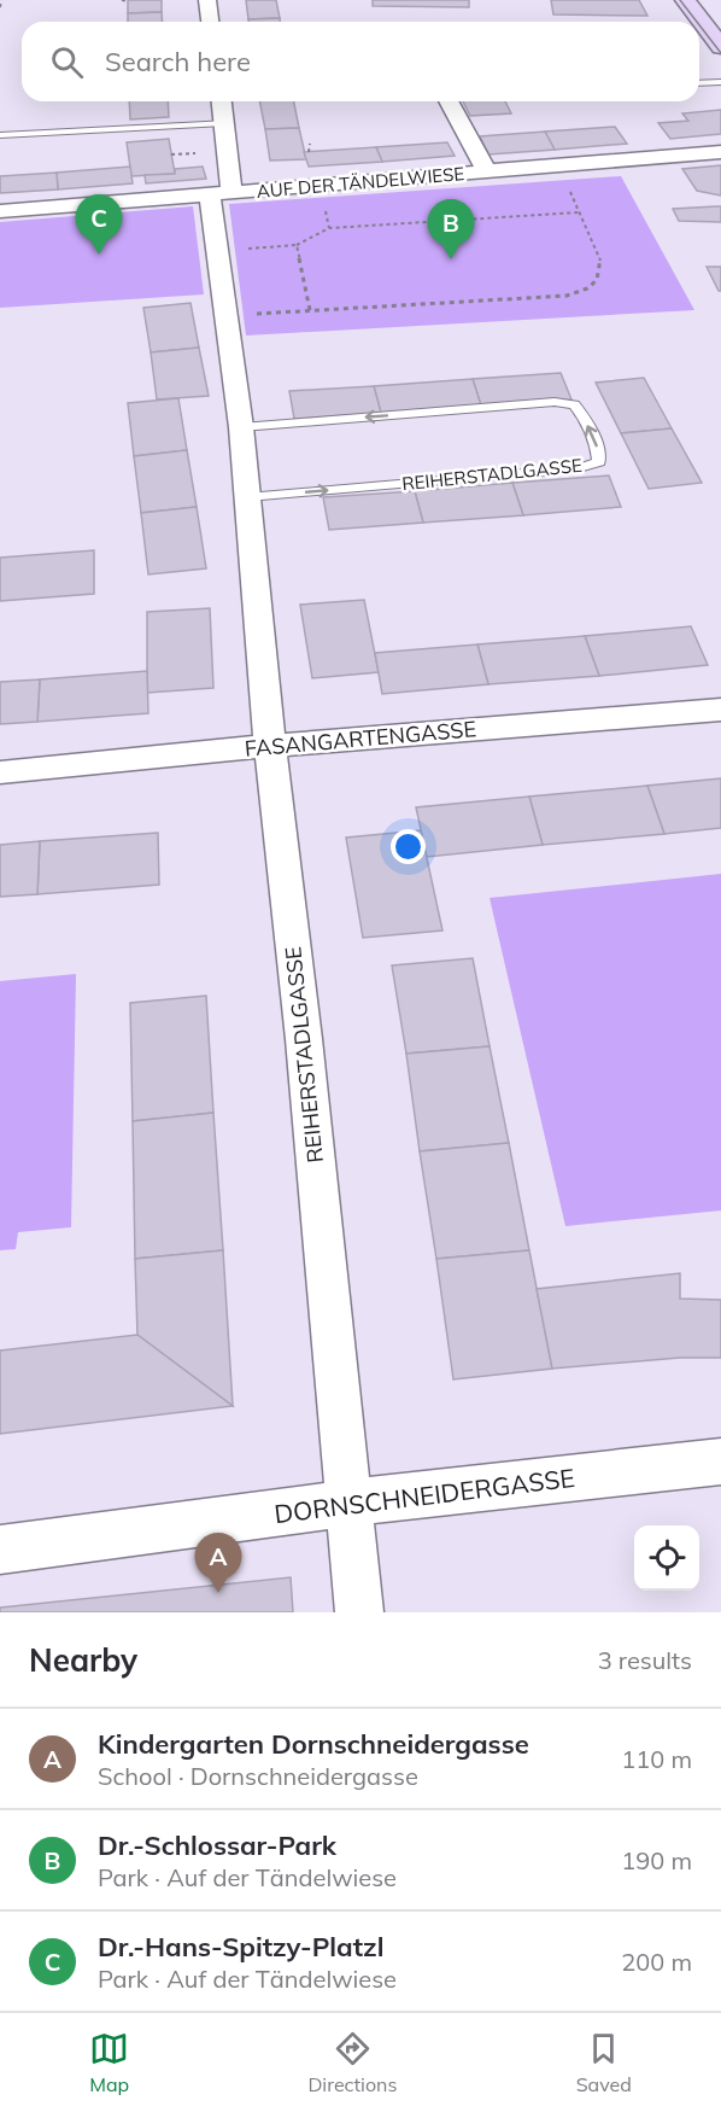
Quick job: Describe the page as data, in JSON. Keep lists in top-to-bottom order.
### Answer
{
  "streets": {
    "street": [
      "AUF DER TÄNDELWIESE",
      "REIHERSTADLGASSE",
      "FASANGARTENGASSE",
      "DORNSCHNEIDERGASSE"
    ]
  },
  "crossings": [
    ["AUF DER TÄNDELWIESE", "REIHERSTADLGASSE"],
    ["REIHERSTADLGASSE", "FASANGARTENGASSE"],
    ["REIHERSTADLGASSE", "DORNSCHNEIDERGASSE"]
  ],
  "page": {
    "search": "Search here",
    "pins": ["C", "B", "A"],
    "heading": ["Nearby", "3 results"],
    "list": [
      {
        "mark": "A",
        "name": "Kindergarten Dornschneidergasse",
        "note": "School · Dornschneidergasse",
        "value": "110 m"
      },
      {
        "mark": "B",
        "name": "Dr.-Schlossar-Park",
        "note": "Park · Auf der Tändelwiese",
        "value": "190 m"
      },
      {
        "mark": "C",
        "name": "Dr.-Hans-Spitzy-Platzl",
        "note": "Park · Auf der Tändelwiese",
        "value": "200 m"
      }
    ],
    "nav": ["Map", "Directions", "Saved"]
  }
}
